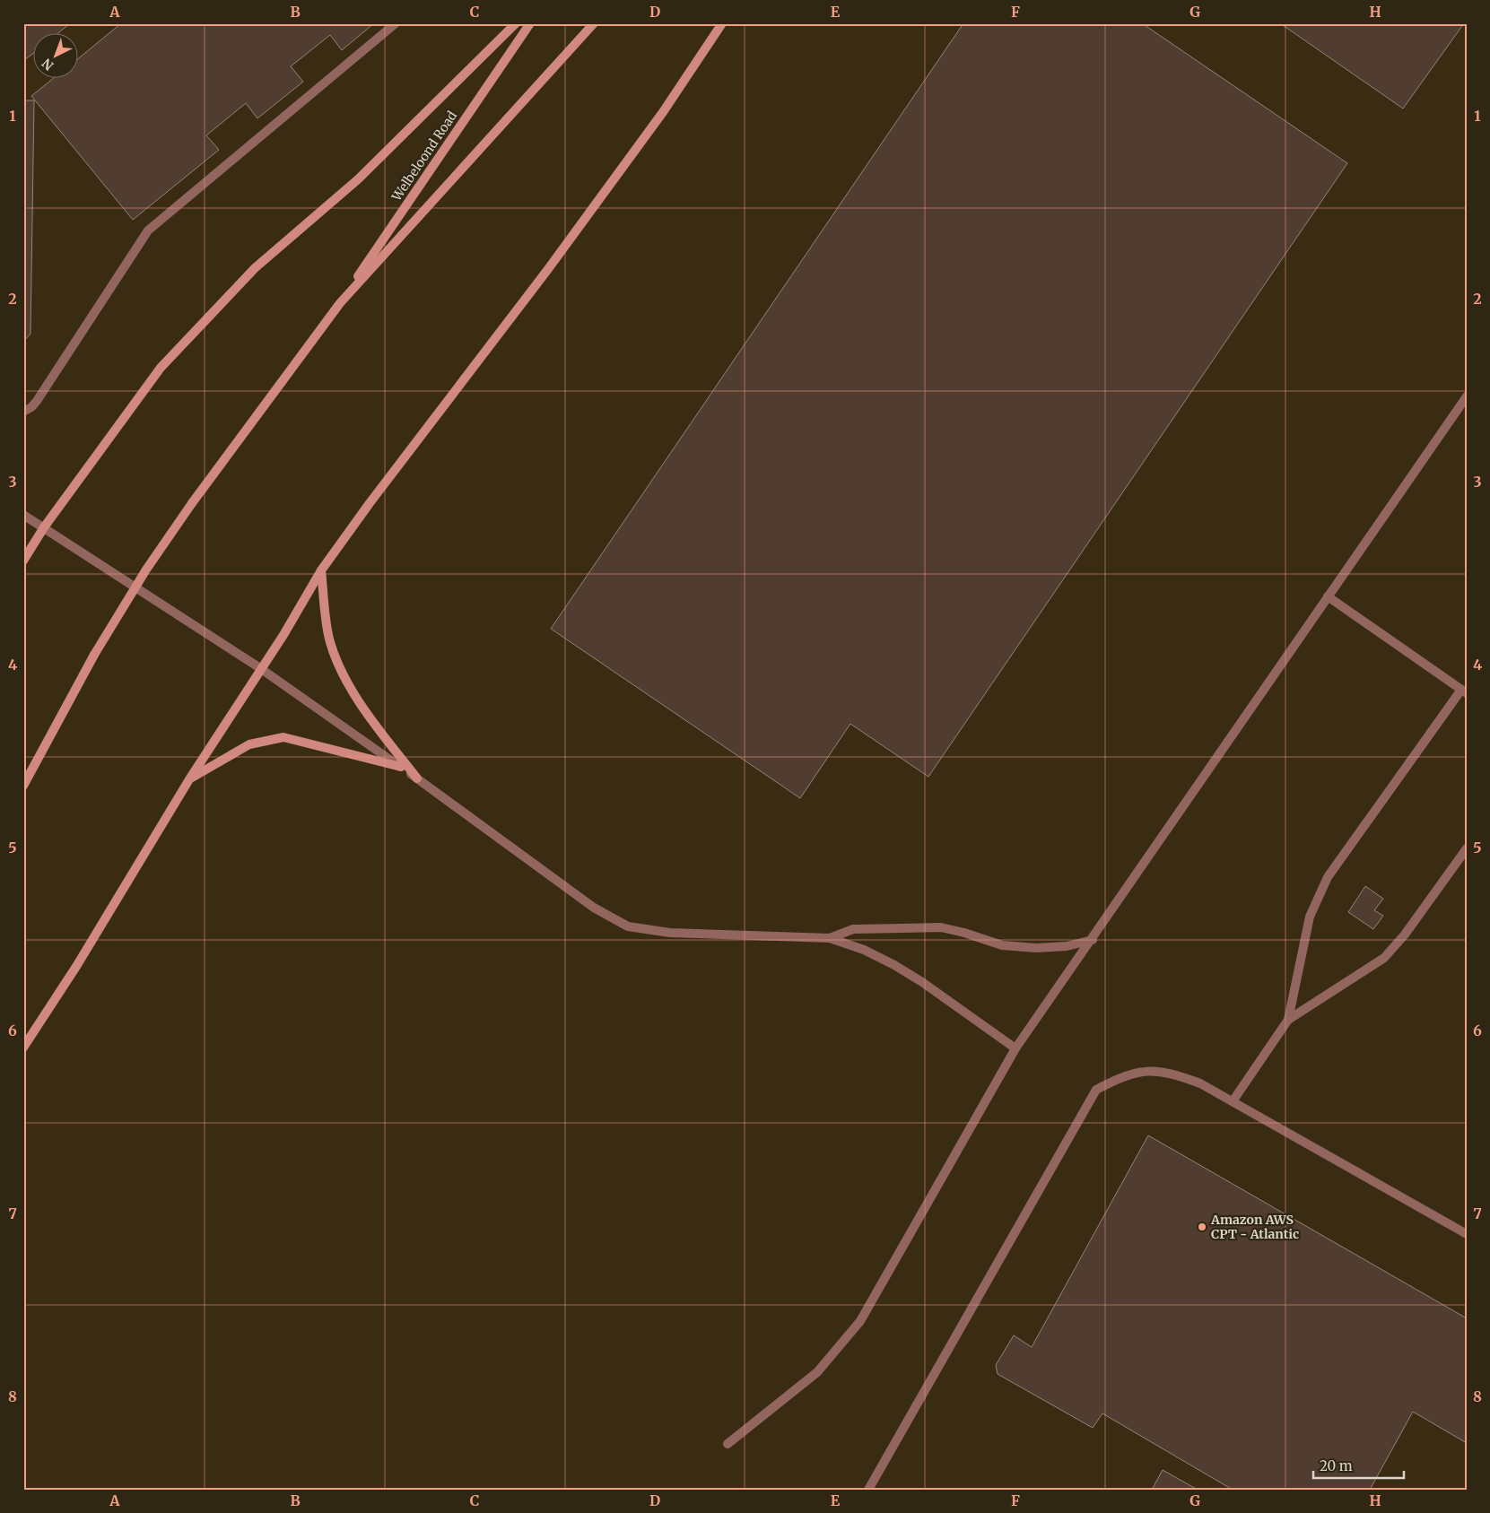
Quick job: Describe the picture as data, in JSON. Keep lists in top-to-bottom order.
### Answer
{
  "streets": {
    "main road": ["Welbeloond Road"]
  },
  "places": ["Amazon AWS CPT - Atlantic"],
  "scale_bar": "20 m",
  "north": "bottom left",
  "grid": {
    "columns": [
      "A",
      "B",
      "C",
      "D",
      "E",
      "F",
      "G",
      "H"
    ],
    "rows": [
      "1",
      "2",
      "3",
      "4",
      "5",
      "6",
      "7",
      "8"
    ]
  }
}
